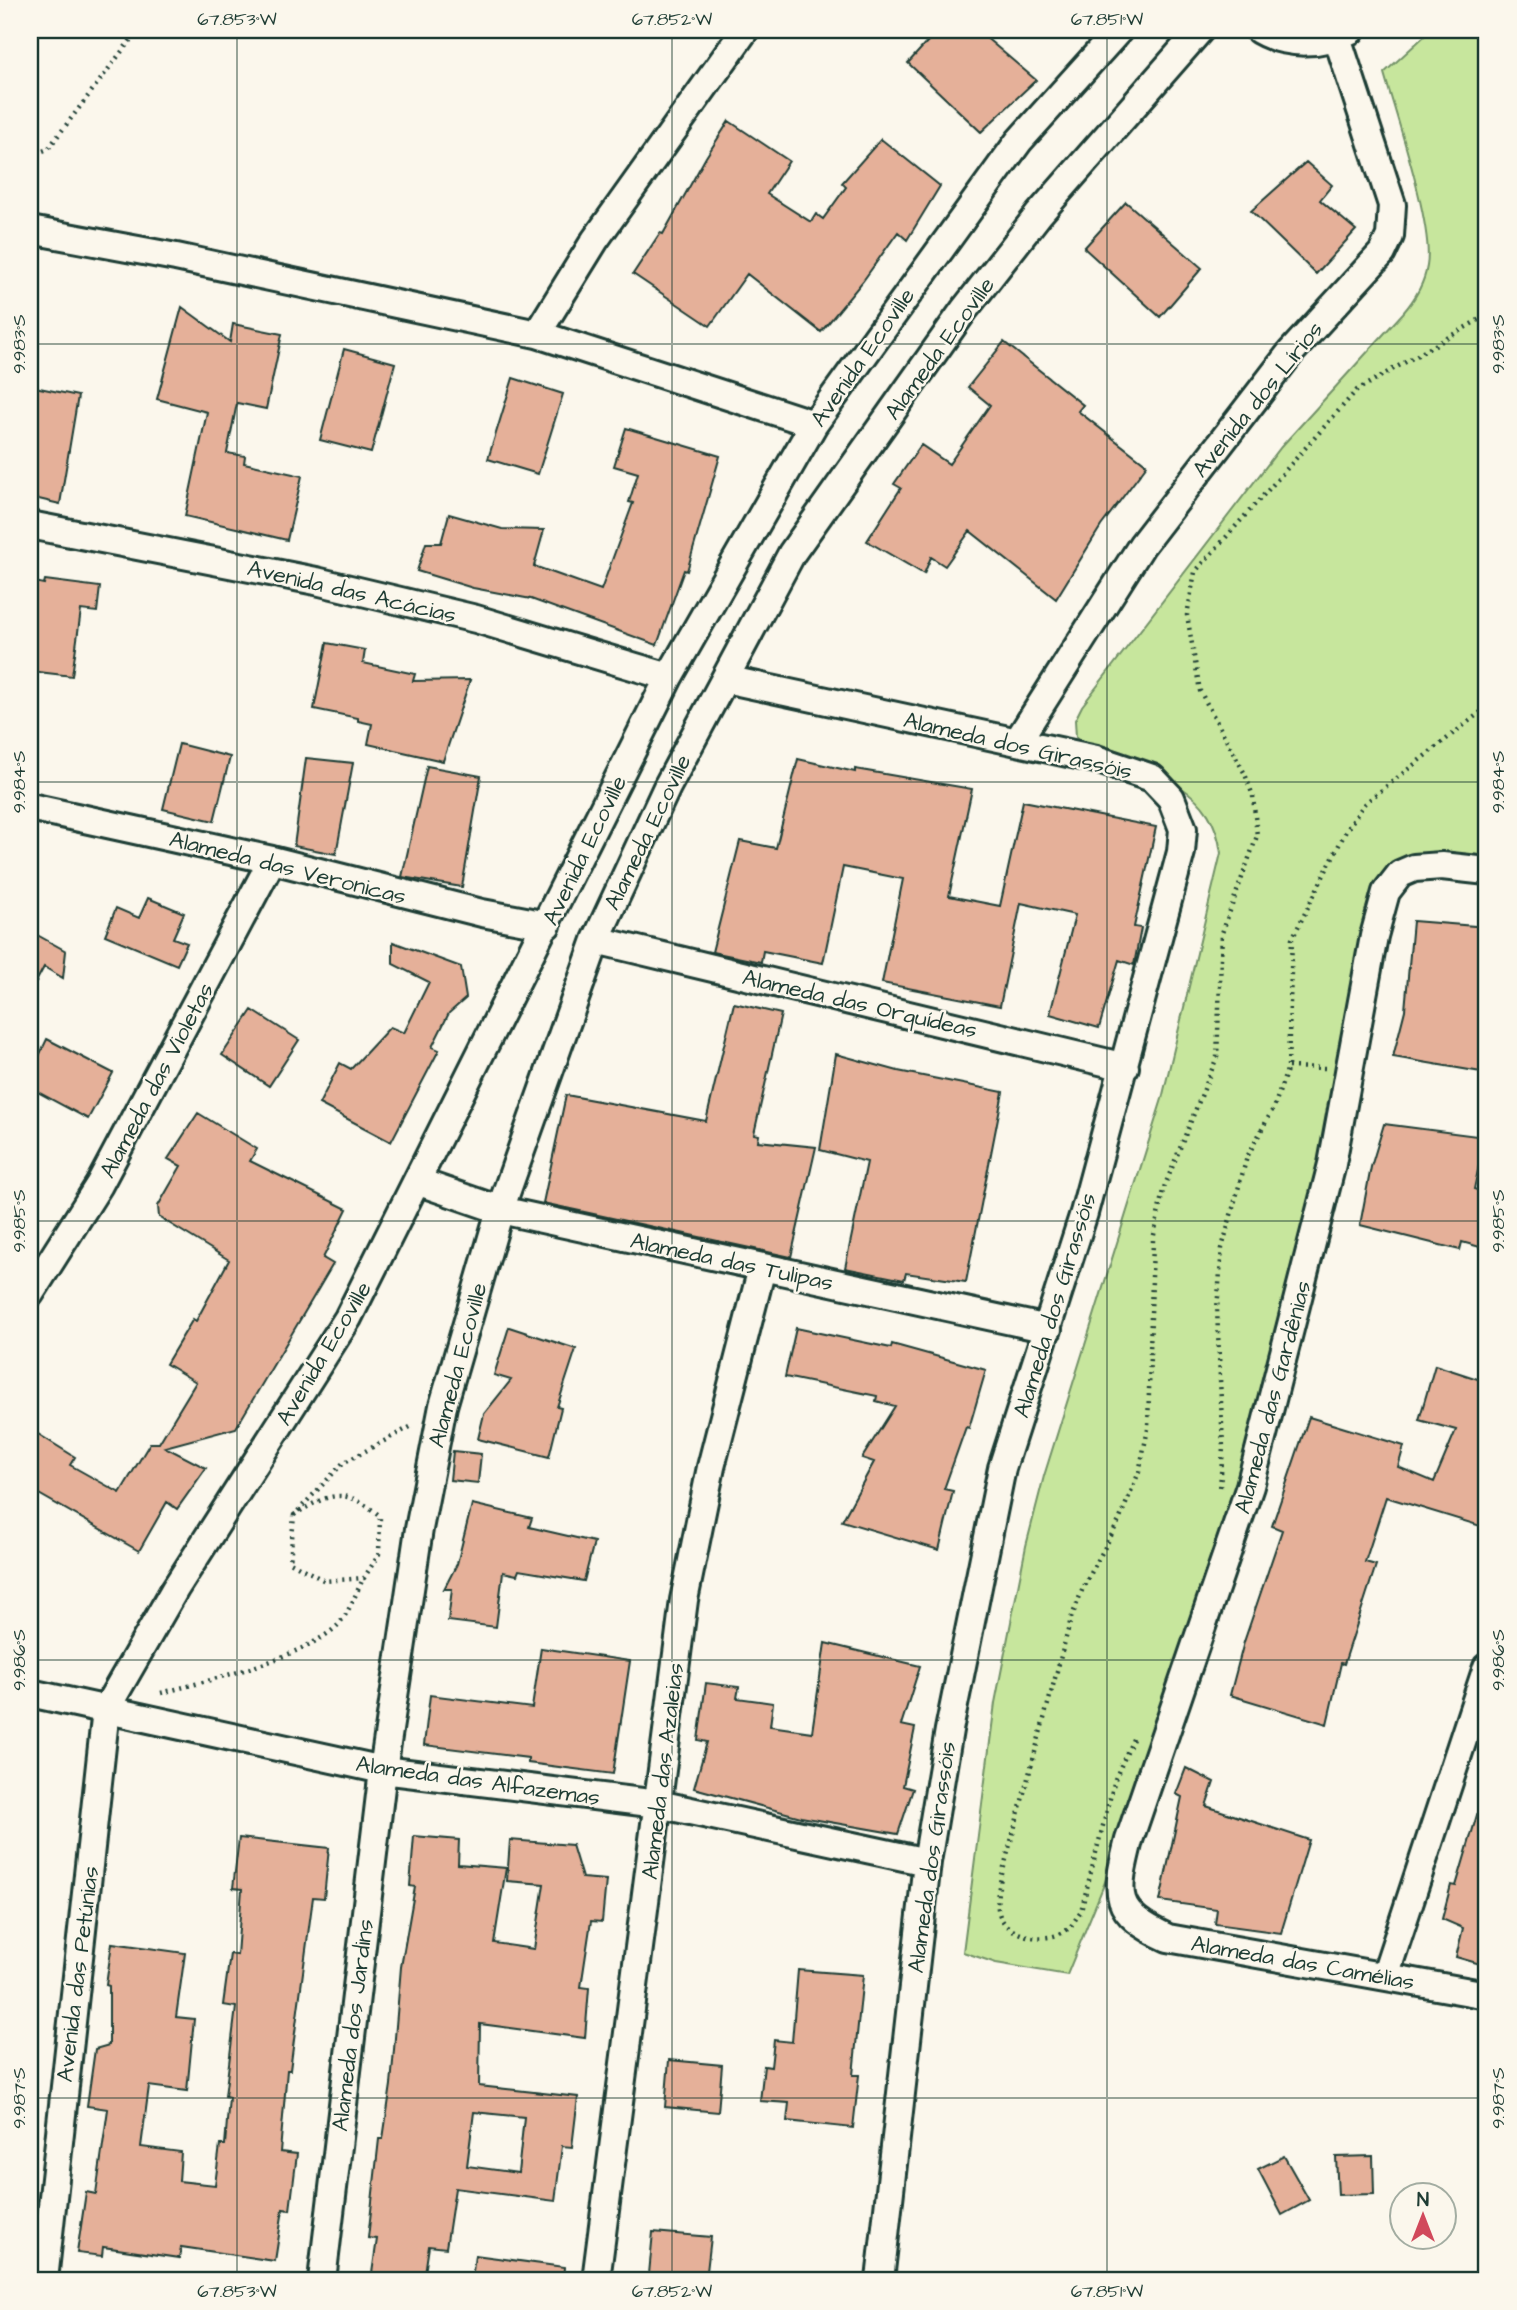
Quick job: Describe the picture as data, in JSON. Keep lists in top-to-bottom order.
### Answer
{
  "streets": {
    "street": [
      "Alameda Ecoville",
      "Avenida Ecoville",
      "Avenida dos Lírios",
      "Avenida das Acácias",
      "Alameda dos Girassóis",
      "Alameda das Veronicas",
      "Alameda das Orquídeas",
      "Alameda das Violetas",
      "Alameda das Tulipas",
      "Alameda das Gardênias",
      "Alameda das Azaleias",
      "Alameda das Alfazemas",
      "Alameda das Camélias",
      "Avenida das Petúnias",
      "Alameda dos Jardins"
    ]
  },
  "crossings": [
    ["Alameda Ecoville", "Alameda dos Girassóis"],
    ["Alameda Ecoville", "Alameda das Orquídeas"],
    ["Alameda Ecoville", "Alameda das Tulipas"],
    ["Alameda Ecoville", "Alameda das Alfazemas"],
    ["Alameda Ecoville", "Alameda dos Jardins"],
    ["Avenida Ecoville", "Avenida das Acácias"],
    ["Avenida Ecoville", "Alameda das Veronicas"],
    ["Avenida Ecoville", "Alameda das Tulipas"],
    ["Avenida Ecoville", "Alameda das Alfazemas"],
    ["Avenida Ecoville", "Avenida das Petúnias"],
    ["Avenida dos Lírios", "Alameda dos Girassóis"],
    ["Alameda dos Girassóis", "Alameda das Orquídeas"],
    ["Alameda dos Girassóis", "Alameda das Tulipas"],
    ["Alameda dos Girassóis", "Alameda das Alfazemas"],
    ["Alameda das Veronicas", "Alameda das Violetas"],
    ["Alameda das Tulipas", "Alameda das Azaleias"],
    ["Alameda das Gardênias", "Alameda das Camélias"],
    ["Alameda das Azaleias", "Alameda das Alfazemas"],
    ["Alameda das Alfazemas", "Avenida das Petúnias"],
    ["Alameda das Alfazemas", "Alameda dos Jardins"]
  ],
  "north": "top",
  "coordinates": [
    "67.853°W",
    "67.852°W",
    "67.851°W",
    "9.983°S",
    "9.984°S",
    "9.985°S",
    "9.986°S",
    "9.987°S"
  ]
}
